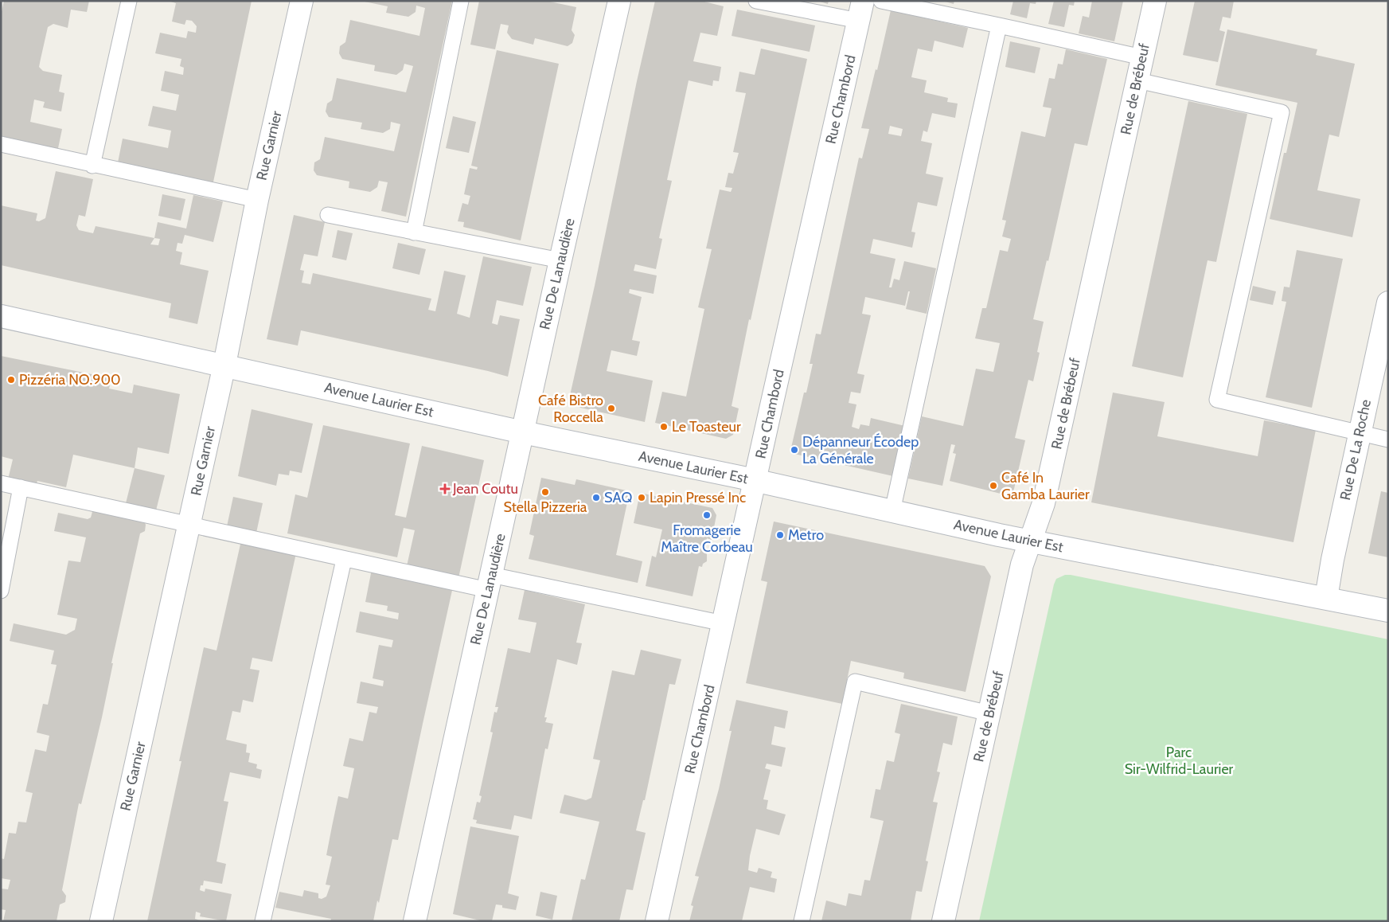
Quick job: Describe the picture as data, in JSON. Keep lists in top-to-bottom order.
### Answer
{
  "streets": {
    "street": [
      "Rue de Brébeuf",
      "Rue Chambord",
      "Rue Garnier",
      "Rue De Lanaudière",
      "Avenue Laurier Est",
      "Rue De La Roche"
    ]
  },
  "crossings": [
    ["Rue de Brébeuf", "Avenue Laurier Est"],
    ["Rue Chambord", "Avenue Laurier Est"],
    ["Rue Garnier", "Avenue Laurier Est"],
    ["Rue De Lanaudière", "Avenue Laurier Est"],
    ["Avenue Laurier Est", "Rue De La Roche"]
  ],
  "parks": ["Parc Sir-Wilfrid-Laurier"],
  "places": {
    "other": [
      "Pizzéria NO.900",
      "Café Bistro Roccella",
      "Le Toasteur",
      "Dépanneur Écodep La Générale",
      "Café In Gamba Laurier",
      "Stella Pizzeria",
      "SAQ",
      "Lapin Pressé Inc",
      "Fromagerie Maître Corbeau",
      "Metro"
    ],
    "health": ["Jean Coutu"]
  }
}
